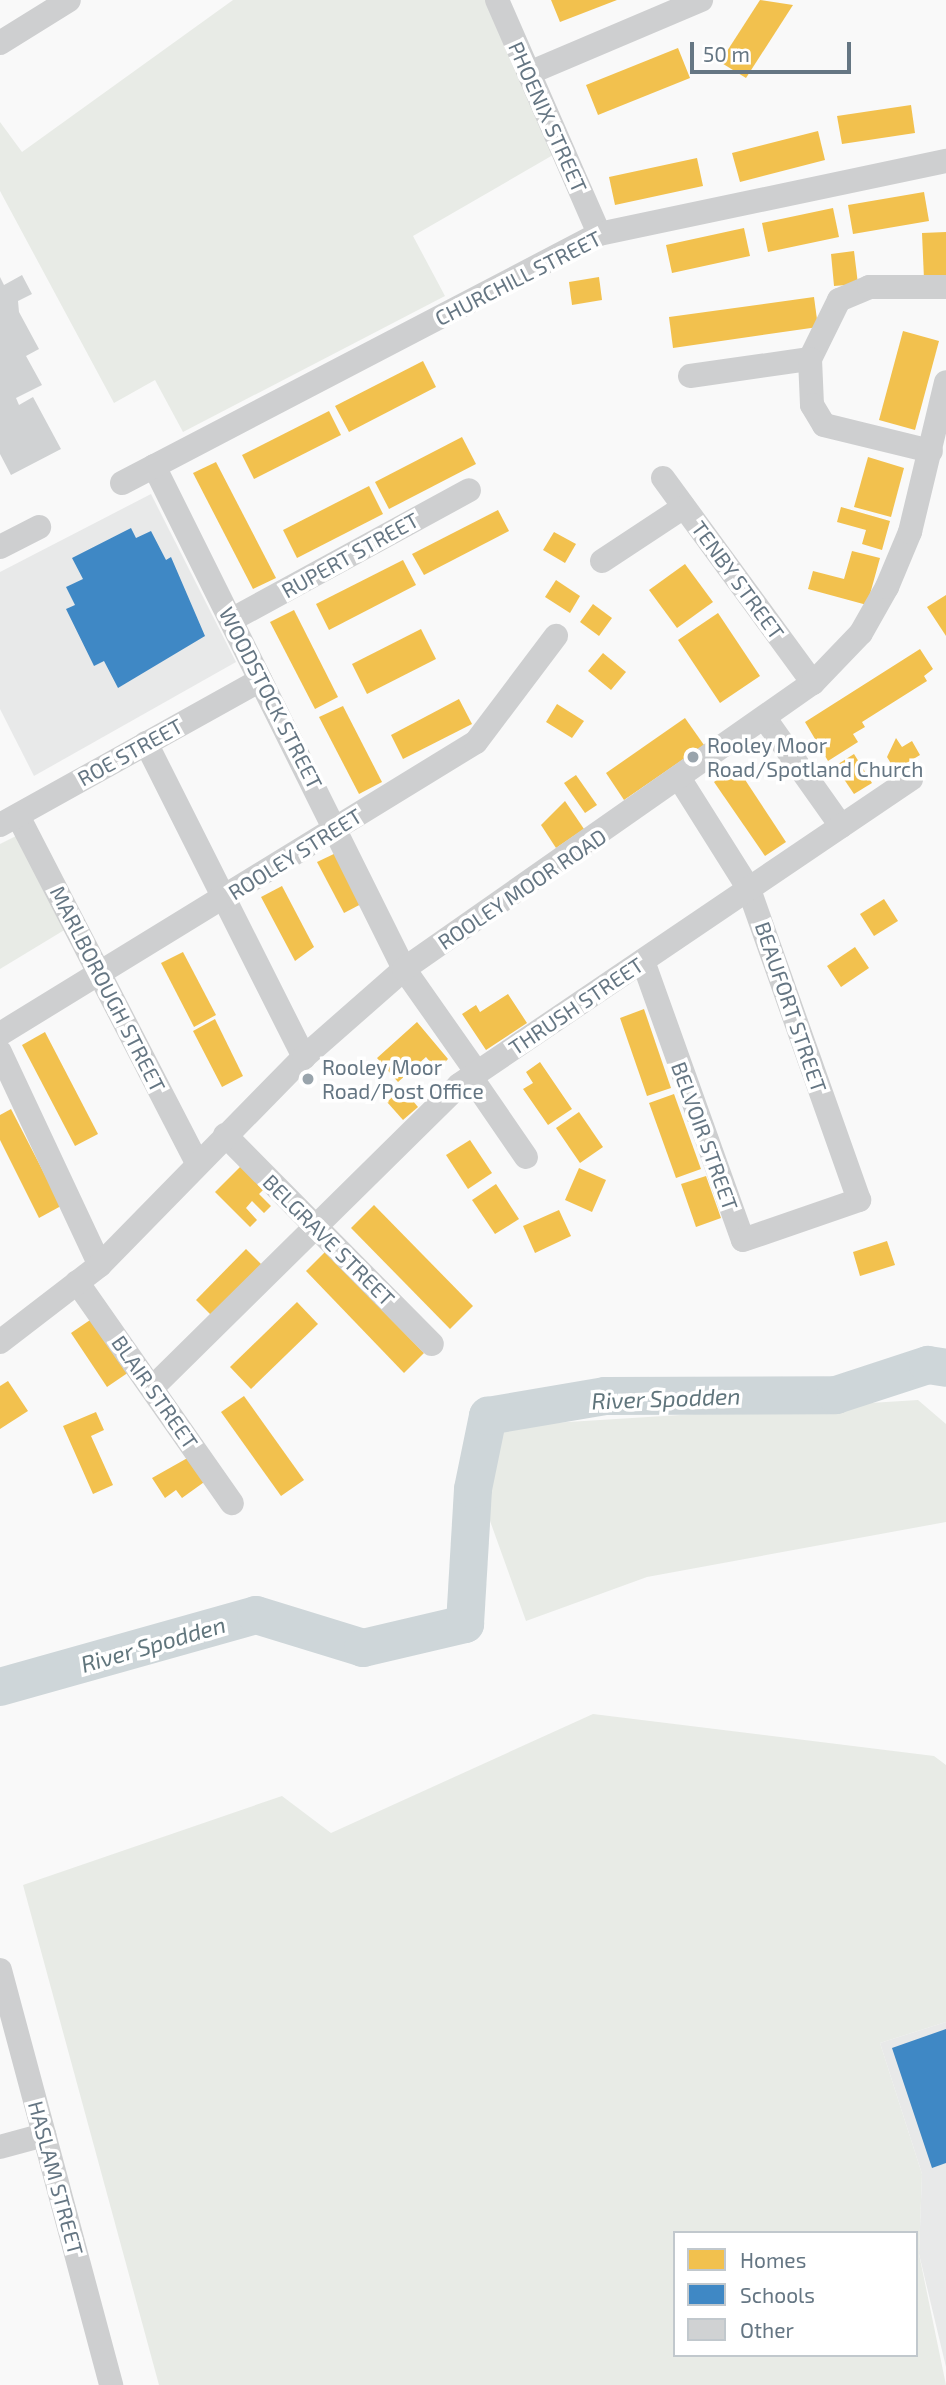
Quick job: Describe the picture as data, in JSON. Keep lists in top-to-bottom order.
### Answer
{
  "streets": {
    "street": [
      "PHOENIX STREET",
      "CHURCHILL STREET",
      "RUPERT STREET",
      "TENBY STREET",
      "WOODSTOCK STREET",
      "ROE STREET",
      "ROOLEY STREET",
      "ROOLEY MOOR ROAD",
      "MARLBOROUGH STREET",
      "THRUSH STREET",
      "BEAUFORT STREET",
      "BELVOIR STREET",
      "BELGRAVE STREET",
      "BLAIR STREET",
      "HASLAM STREET"
    ]
  },
  "crossings": [
    ["PHOENIX STREET", "CHURCHILL STREET"],
    ["CHURCHILL STREET", "WOODSTOCK STREET"],
    ["RUPERT STREET", "WOODSTOCK STREET"],
    ["TENBY STREET", "ROOLEY MOOR ROAD"],
    ["WOODSTOCK STREET", "ROE STREET"],
    ["WOODSTOCK STREET", "ROOLEY STREET"],
    ["WOODSTOCK STREET", "ROOLEY MOOR ROAD"],
    ["WOODSTOCK STREET", "THRUSH STREET"],
    ["ROE STREET", "MARLBOROUGH STREET"],
    ["ROOLEY STREET", "MARLBOROUGH STREET"],
    ["ROOLEY MOOR ROAD", "MARLBOROUGH STREET"],
    ["ROOLEY MOOR ROAD", "BEAUFORT STREET"],
    ["ROOLEY MOOR ROAD", "BELGRAVE STREET"],
    ["ROOLEY MOOR ROAD", "BLAIR STREET"],
    ["THRUSH STREET", "BEAUFORT STREET"],
    ["THRUSH STREET", "BELVOIR STREET"],
    ["THRUSH STREET", "BELGRAVE STREET"],
    ["THRUSH STREET", "BLAIR STREET"],
    ["BEAUFORT STREET", "BELVOIR STREET"]
  ],
  "water": ["River Spodden"],
  "places": ["Rooley Moor Road/Spotland Church", "Rooley Moor Road/Post Office"],
  "legend": ["Homes", "Schools", "Other"],
  "scale_bar": "50 m"
}
